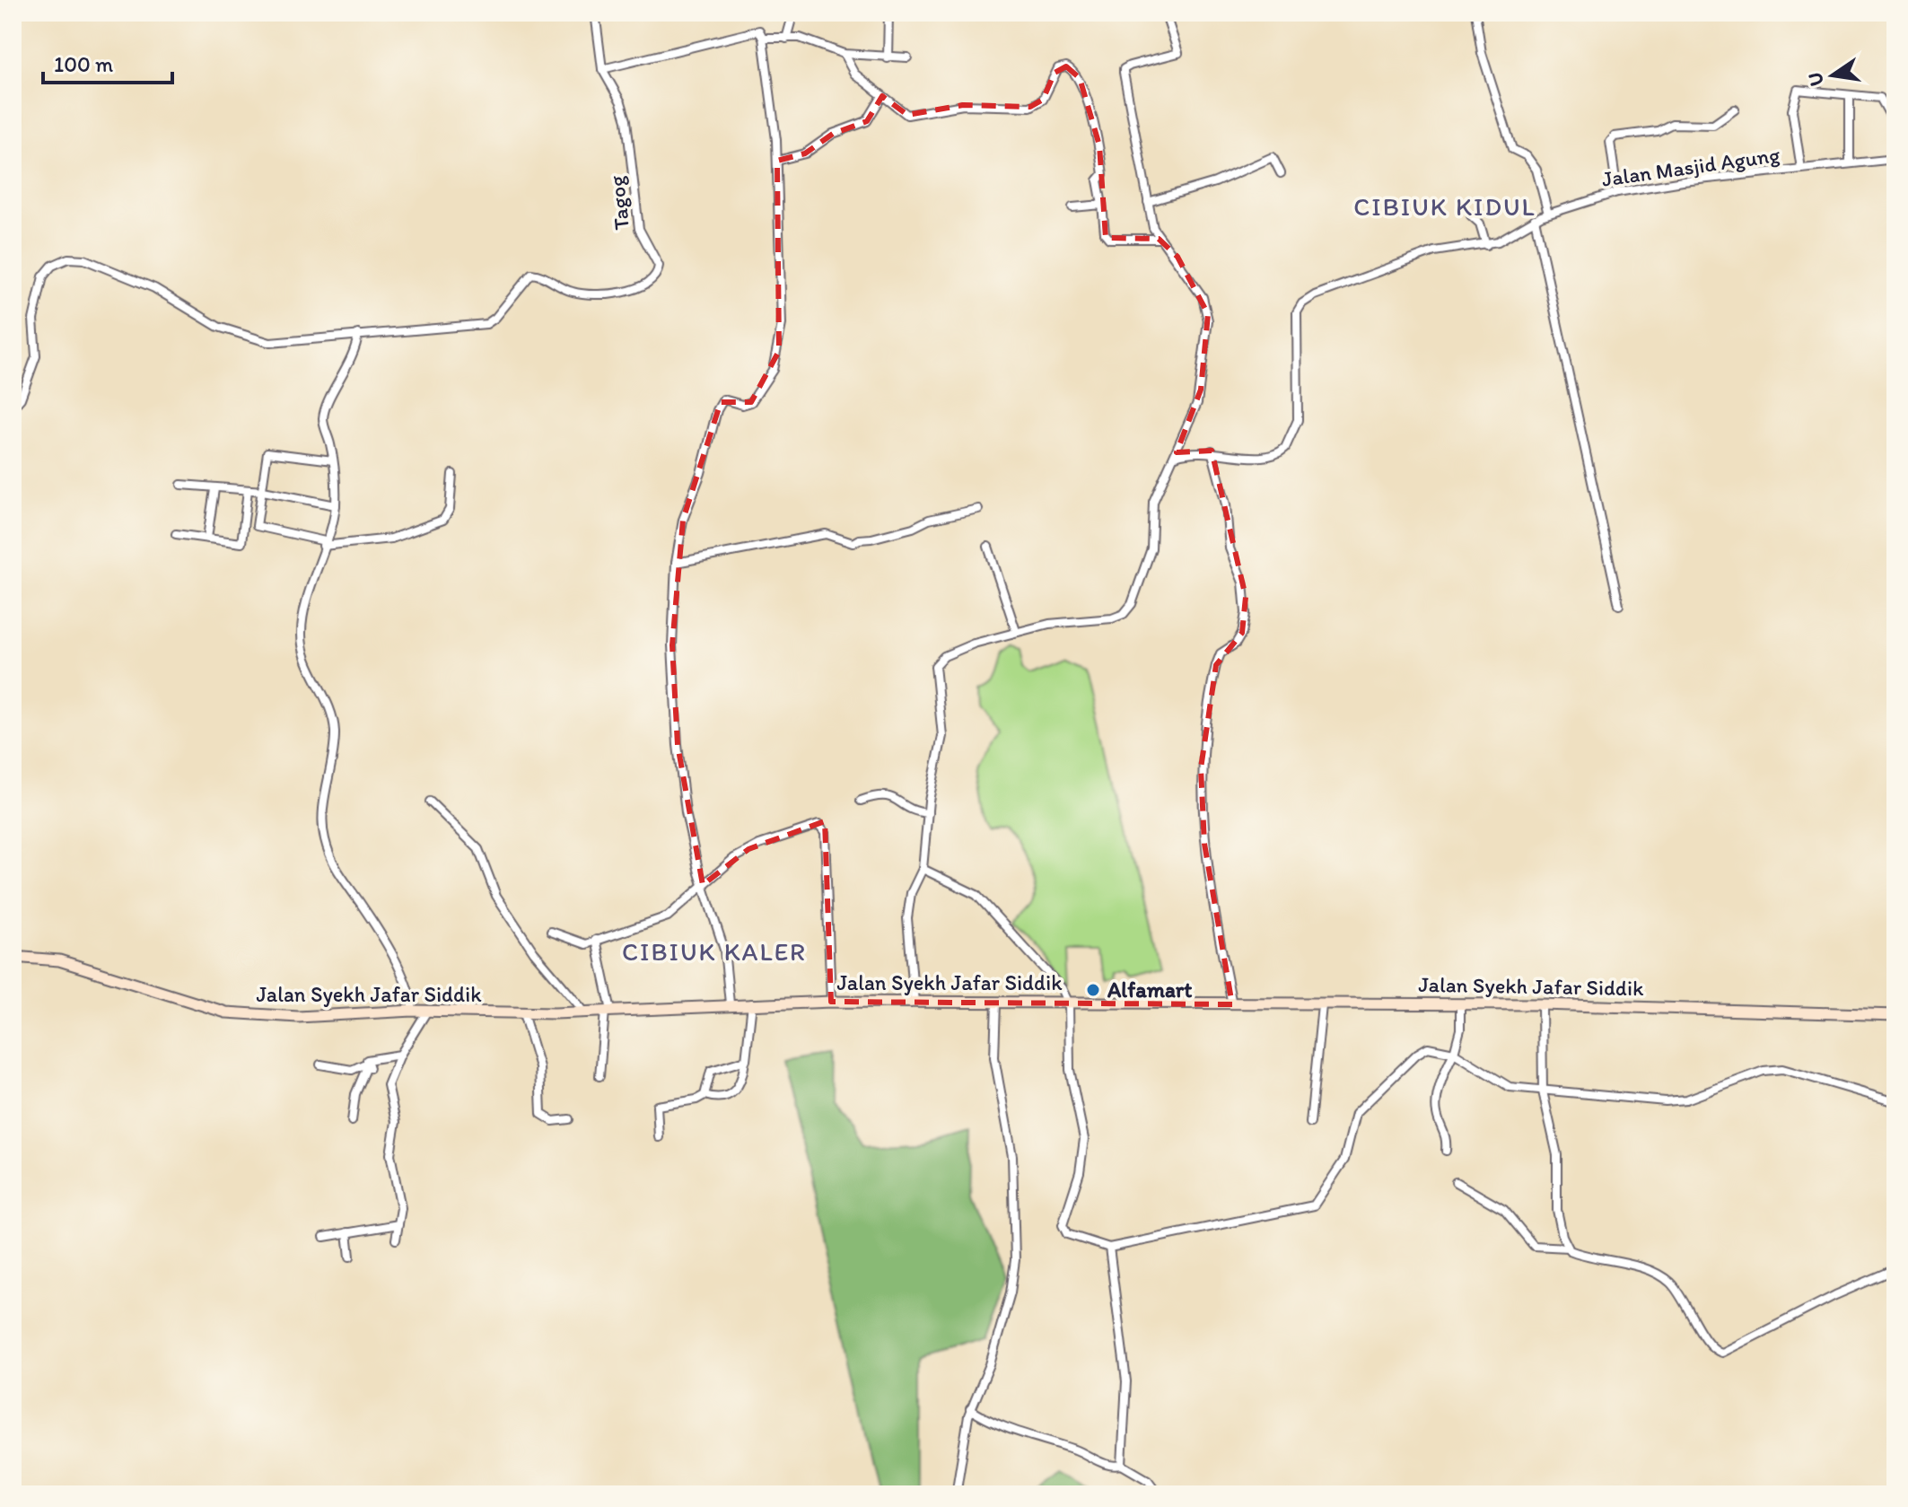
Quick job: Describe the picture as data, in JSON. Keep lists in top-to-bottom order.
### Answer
{
  "streets": {
    "main road": ["Jalan Syekh Jafar Siddik"],
    "street": ["Jalan Masjid Agung", "Tagog"]
  },
  "districts": ["CIBIUK KIDUL", "CIBIUK KALER"],
  "places": ["Alfamart"],
  "scale_bar": "100 m",
  "north": "left"
}
